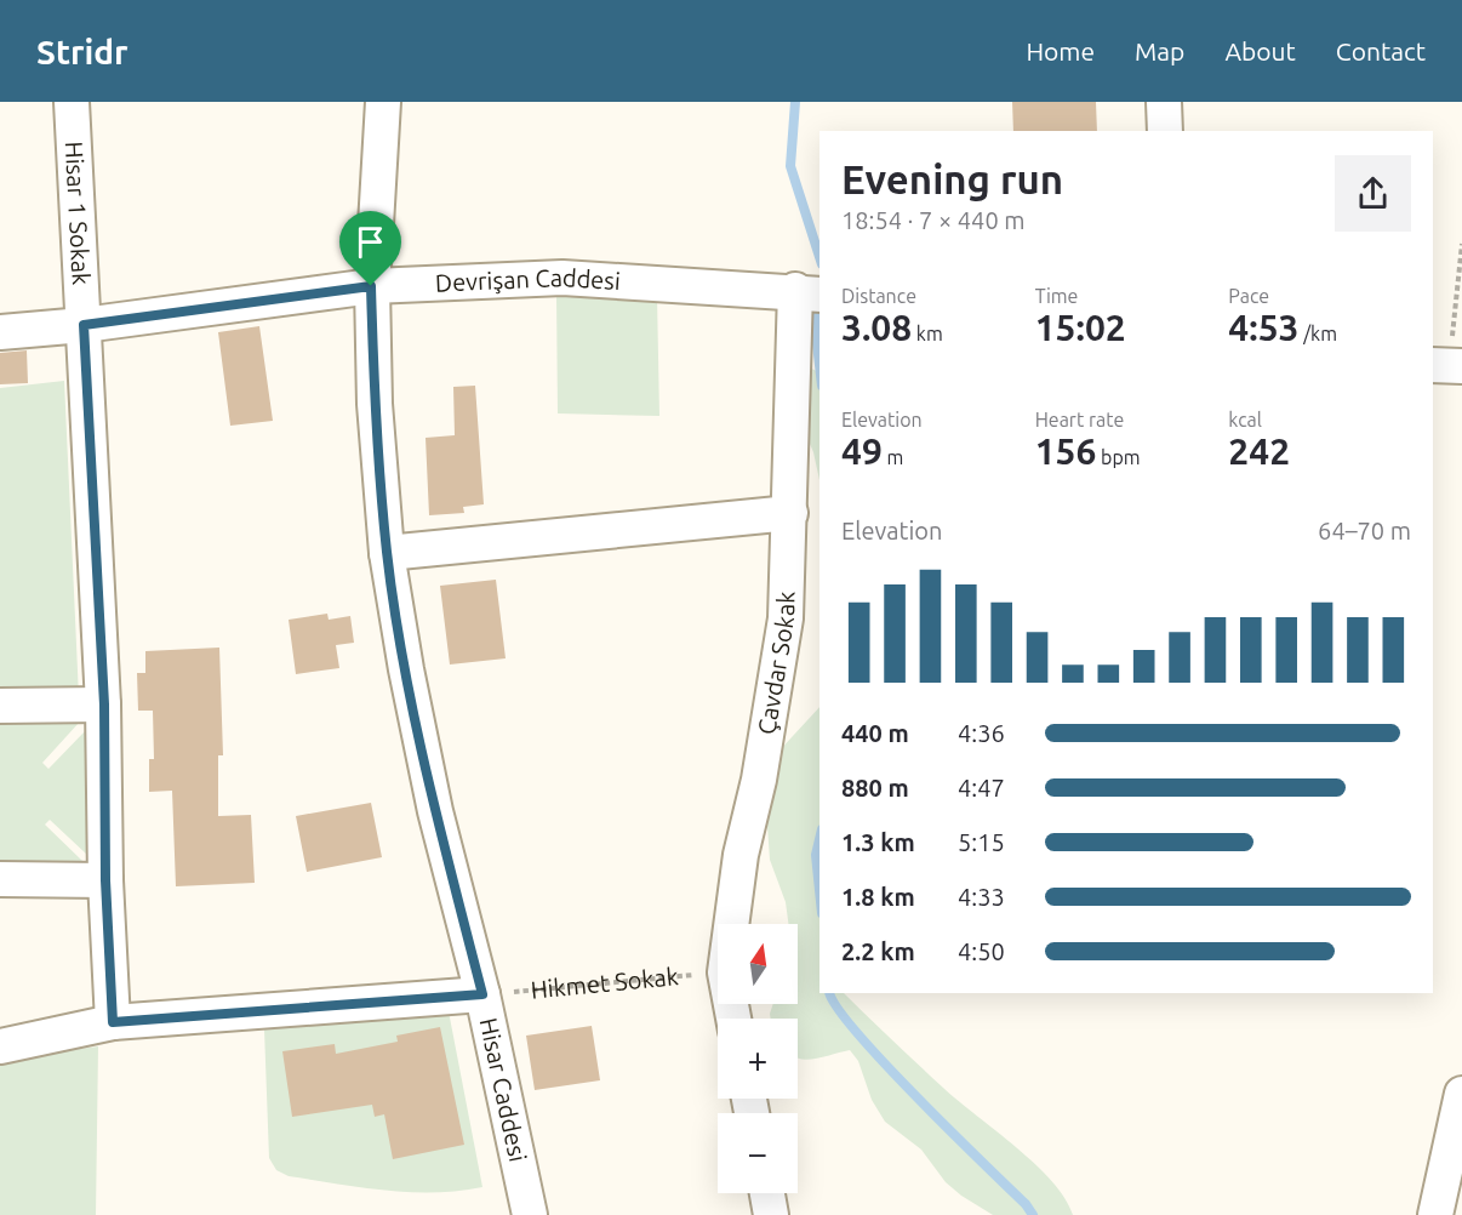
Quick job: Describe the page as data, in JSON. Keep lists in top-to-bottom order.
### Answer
{
  "streets": {
    "street": [
      "Hisar 1 Sokak",
      "Devrişan Caddesi",
      "Çavdar Sokak",
      "Hisar Caddesi"
    ],
    "path": ["Hikmet Sokak"]
  },
  "crossings": [
    ["Hisar 1 Sokak", "Devrişan Caddesi"],
    ["Devrişan Caddesi", "Çavdar Sokak"],
    ["Devrişan Caddesi", "Hisar Caddesi"],
    ["Hikmet Sokak", "Hisar Caddesi"]
  ],
  "north": "top",
  "page": {
    "header": "Stridr",
    "nav": [
      "Home",
      "Map",
      "About",
      "Contact"
    ],
    "heading": ["Evening run", "18:54 · 7 × 440 m"],
    "stats": [
      ["Distance", "3.08 km"],
      ["Time", "15:02"],
      ["Pace", "4:53 /km"],
      ["Elevation", "49 m"],
      ["Heart rate", "156 bpm"],
      ["kcal", "242"]
    ],
    "chart": ["Elevation", "64–70 m"],
    "list": [
      {
        "name": "440 m",
        "note": "4:36"
      },
      {
        "name": "880 m",
        "note": "4:47"
      },
      {
        "name": "1.3 km",
        "note": "5:15"
      },
      {
        "name": "1.8 km",
        "note": "4:33"
      },
      {
        "name": "2.2 km",
        "note": "4:50"
      }
    ],
    "map_buttons": ["+", "−"]
  }
}
